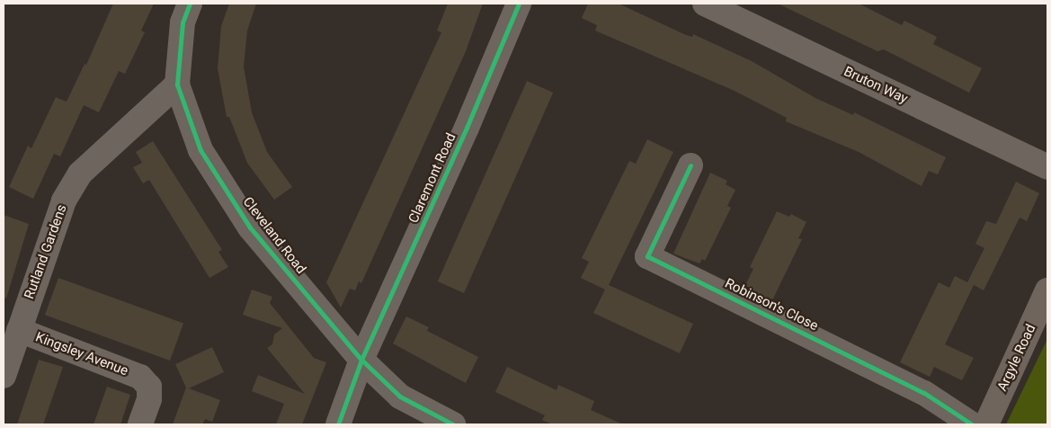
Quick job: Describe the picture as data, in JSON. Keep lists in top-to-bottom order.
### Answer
{
  "streets": {
    "main road": ["Argyle Road"],
    "street": [
      "Bruton Way",
      "Claremont Road",
      "Cleveland Road",
      "Rutland Gardens",
      "Robinson's Close",
      "Kingsley Avenue"
    ]
  },
  "crossings": [
    ["Claremont Road", "Cleveland Road"],
    ["Cleveland Road", "Rutland Gardens"],
    ["Rutland Gardens", "Kingsley Avenue"]
  ]
}
